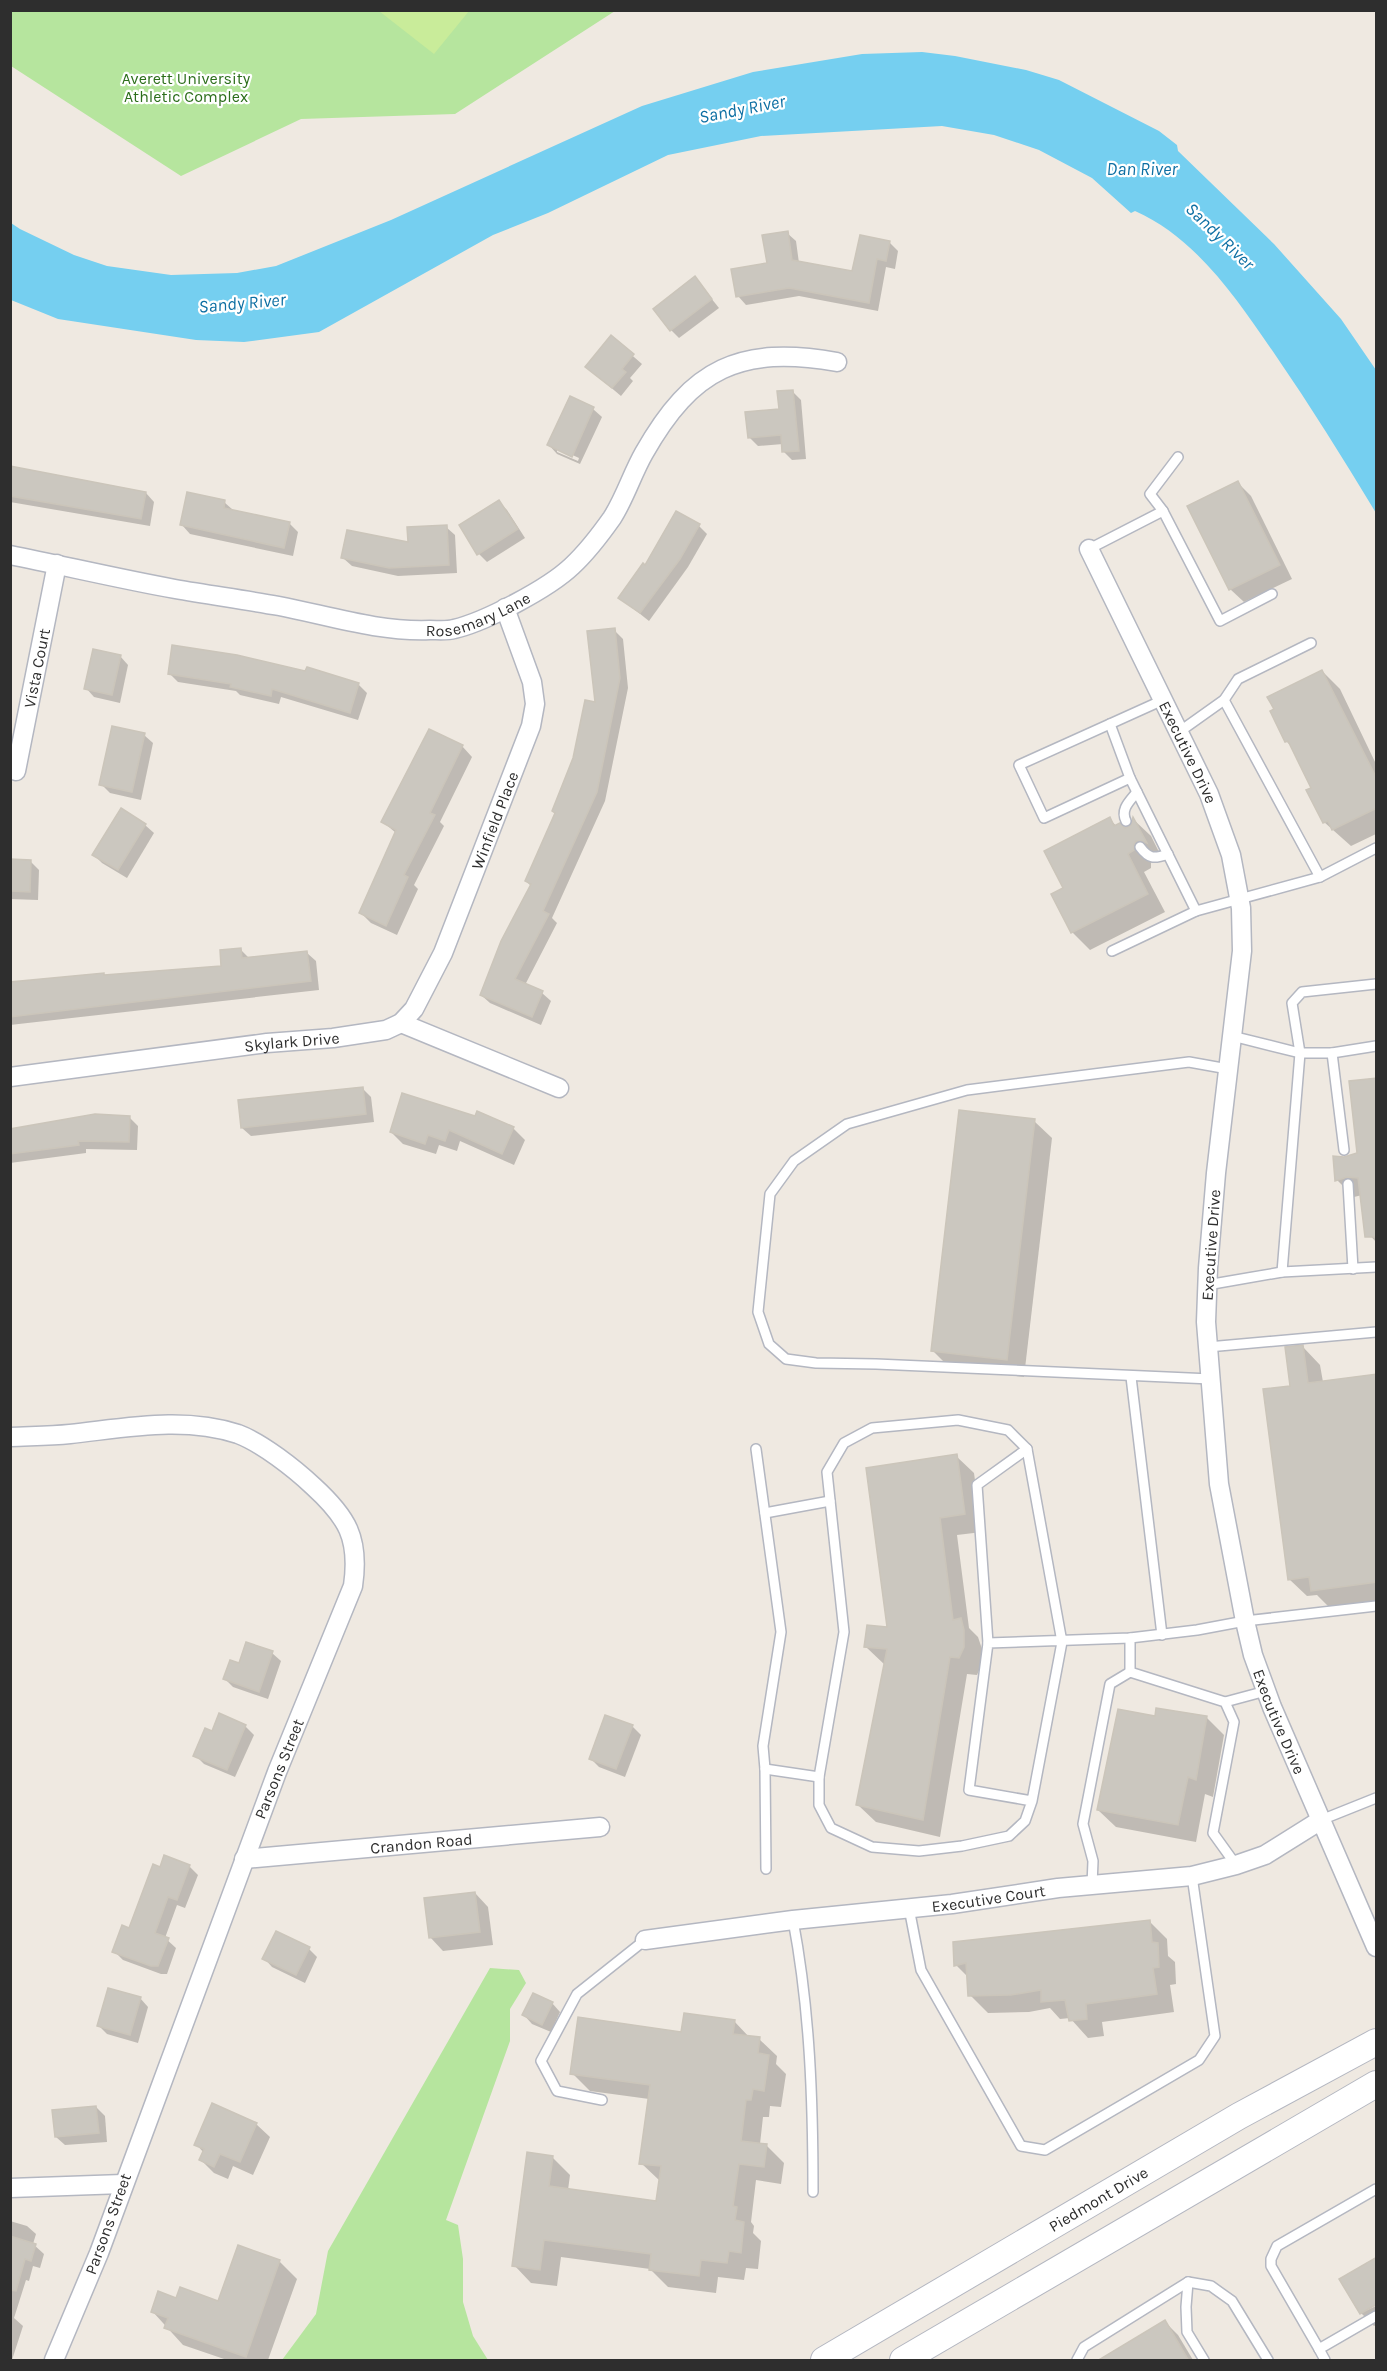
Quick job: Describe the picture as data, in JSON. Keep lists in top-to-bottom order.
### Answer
{
  "streets": {
    "main road": ["Piedmont Drive"],
    "street": [
      "Rosemary Lane",
      "Vista Court",
      "Executive Drive",
      "Winfield Place",
      "Skylark Drive",
      "Parsons Street",
      "Crandon Road",
      "Executive Court"
    ]
  },
  "crossings": [
    ["Rosemary Lane", "Vista Court"],
    ["Rosemary Lane", "Winfield Place"],
    ["Executive Drive", "Executive Court"],
    ["Winfield Place", "Skylark Drive"],
    ["Parsons Street", "Crandon Road"]
  ],
  "water": ["Sandy River", "Dan River"],
  "parks": ["Averett University Athletic Complex"]
}
